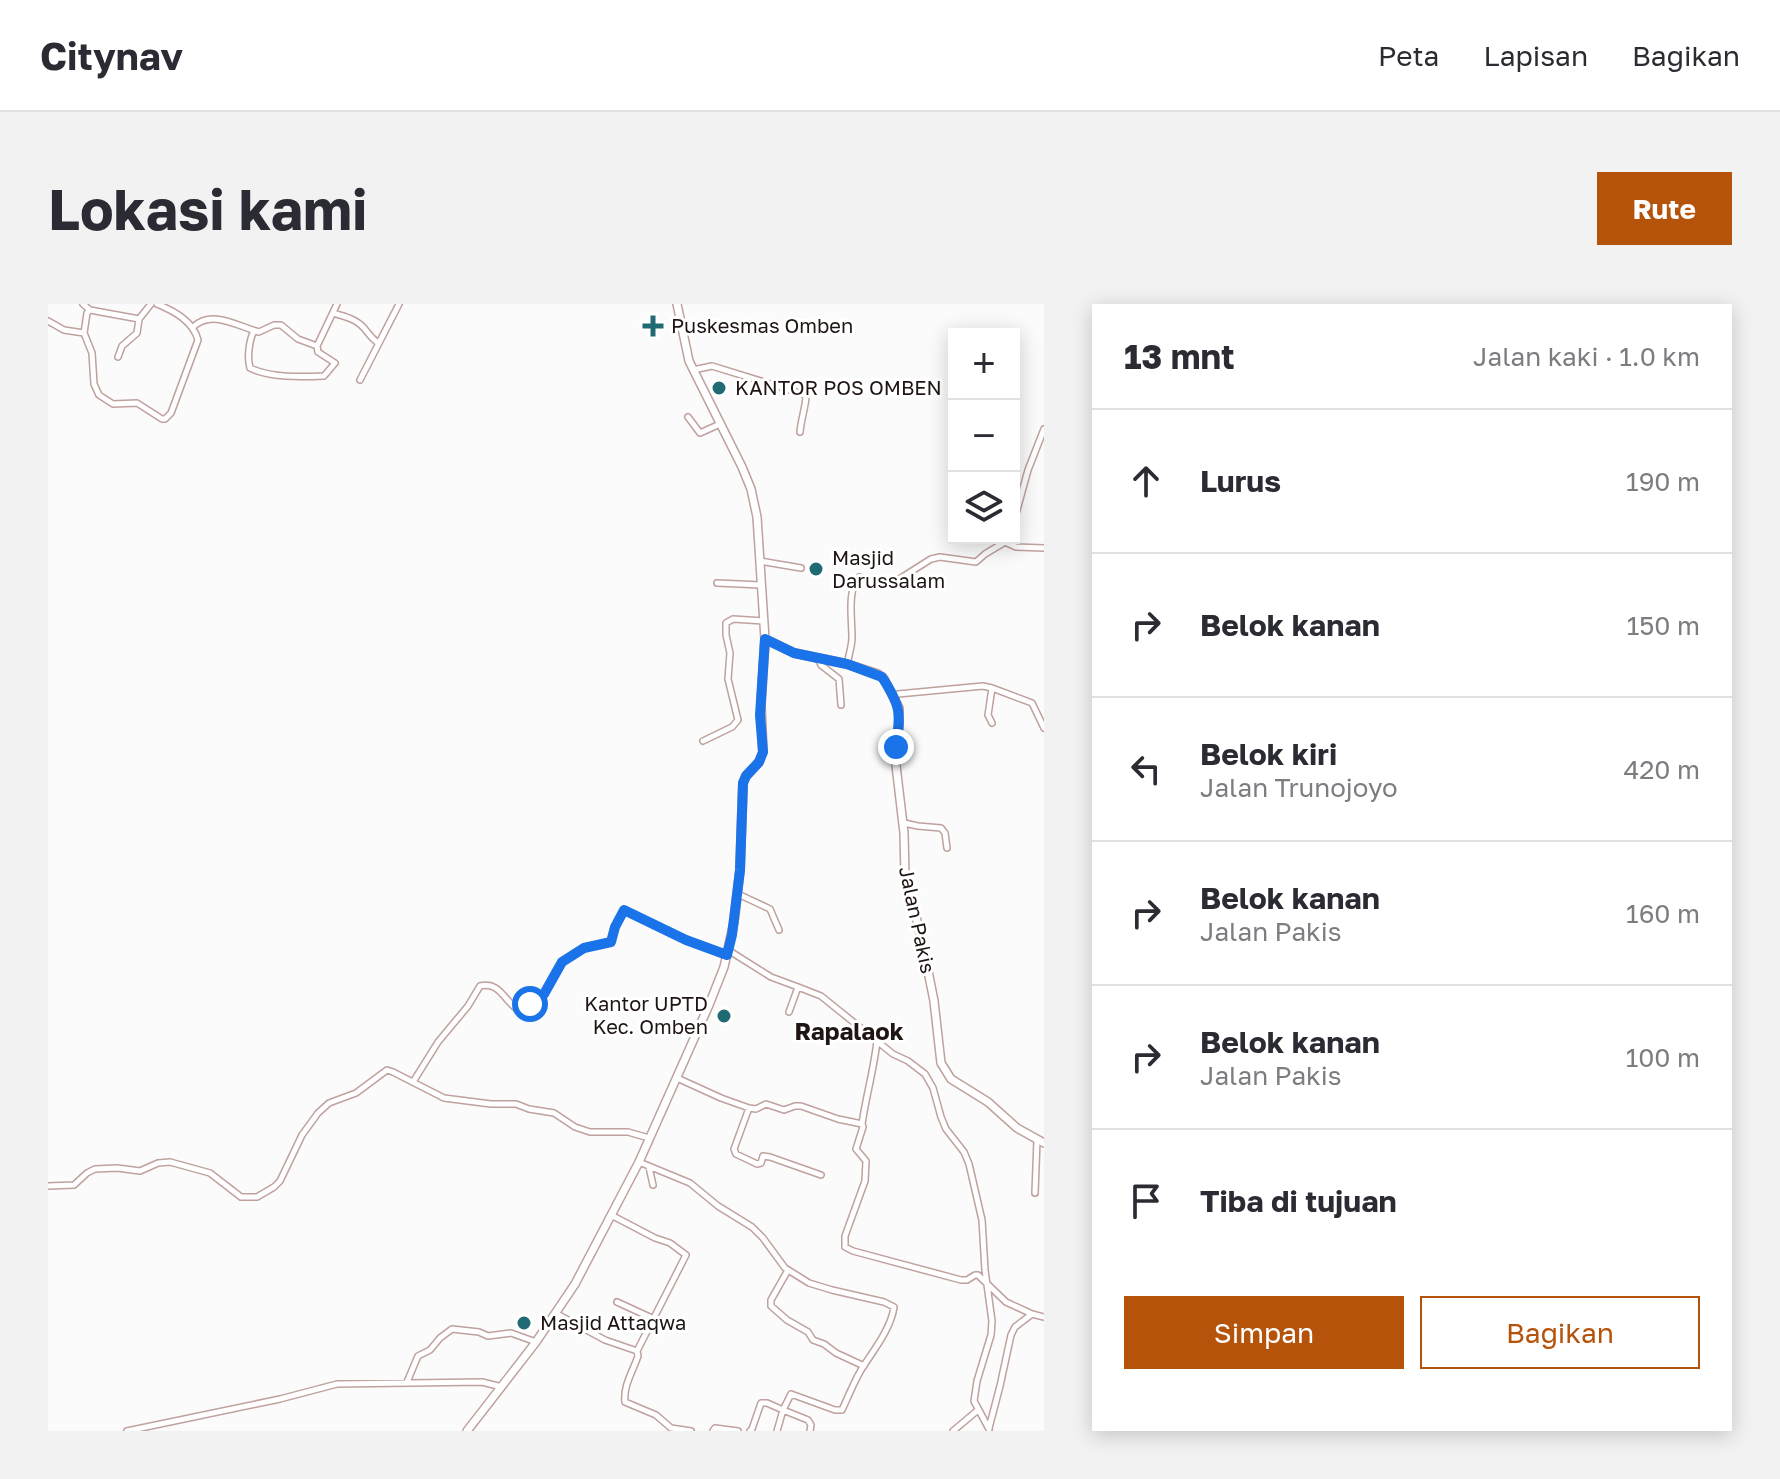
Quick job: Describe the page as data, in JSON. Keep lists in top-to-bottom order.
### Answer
{
  "streets": {
    "street": ["Jalan Pakis"]
  },
  "districts": ["Rapalaok"],
  "places": {
    "health": ["Puskesmas Omben"],
    "other": [
      "KANTOR POS OMBEN",
      "Masjid Darussalam",
      "Kantor UPTD Kec. Omben",
      "Masjid Attaqwa"
    ]
  },
  "page": {
    "header": "Citynav",
    "nav": ["Peta", "Lapisan", "Bagikan"],
    "buttons": [
      "Rute",
      ["Simpan", "Bagikan"]
    ],
    "title": "Lokasi kami",
    "heading": ["13 mnt", "Jalan kaki · 1.0 km"],
    "map_buttons": ["+", "−"],
    "list": [
      ["Lurus", "190 m"],
      ["Belok kanan", "150 m"],
      ["Belok kiri", "Jalan Trunojoyo", "420 m"],
      ["Belok kanan", "Jalan Pakis", "160 m"],
      ["Belok kanan", "Jalan Pakis", "100 m"],
      "Tiba di tujuan"
    ]
  }
}
